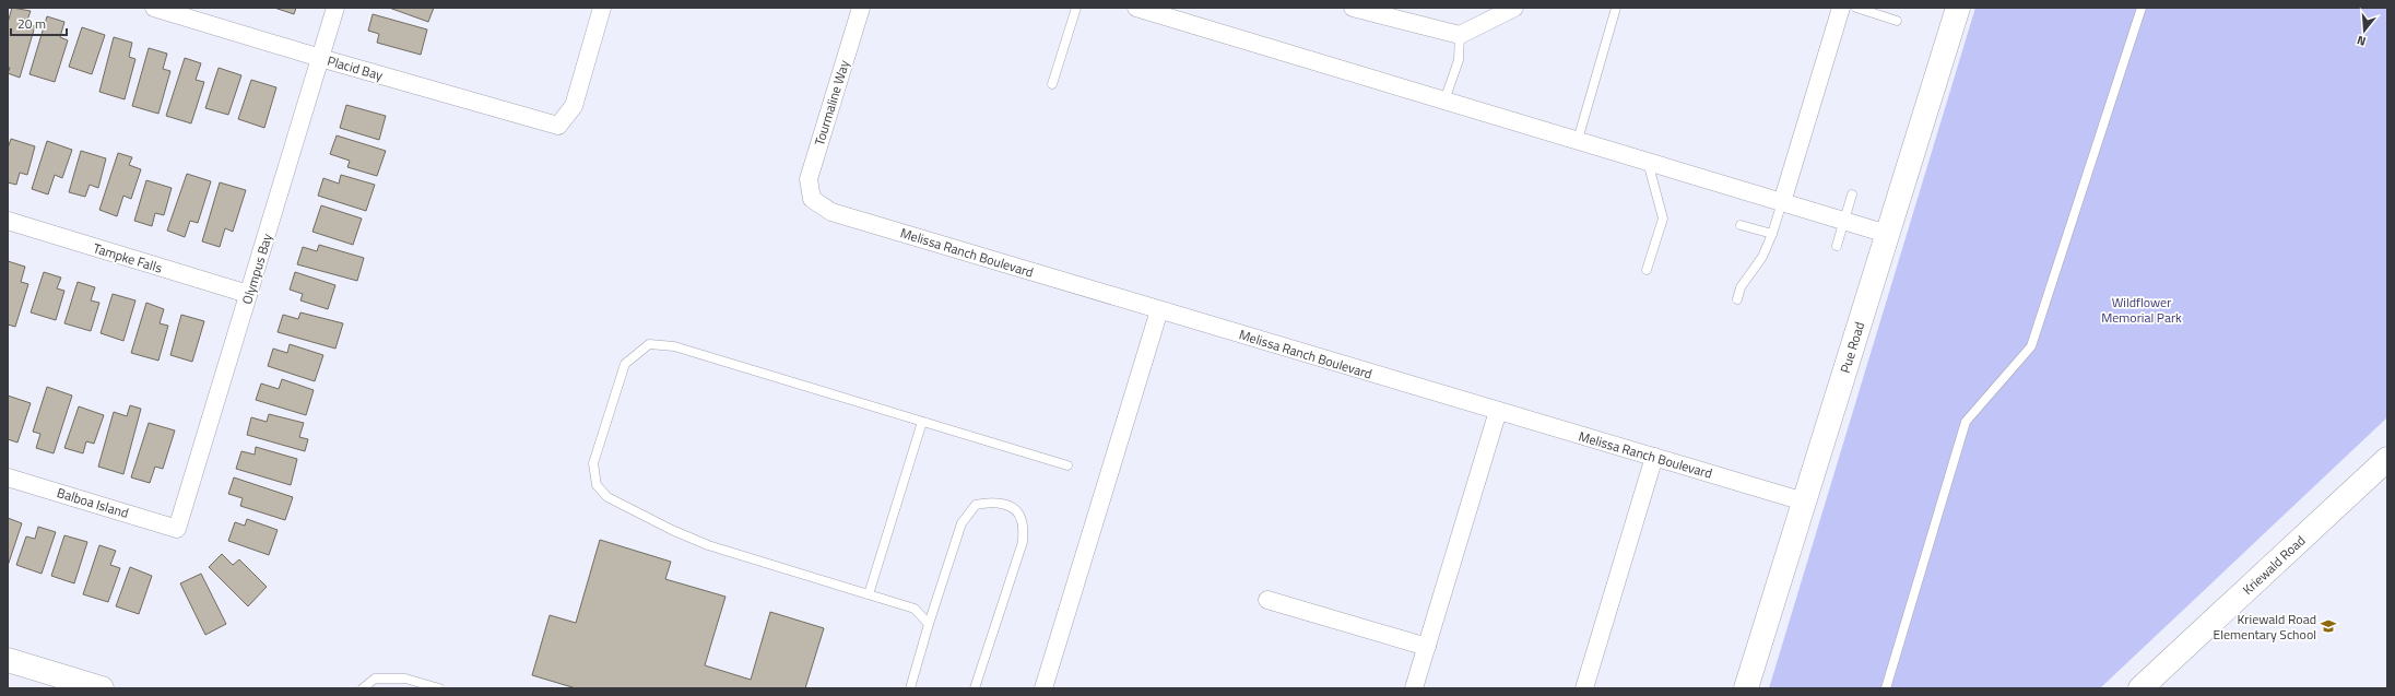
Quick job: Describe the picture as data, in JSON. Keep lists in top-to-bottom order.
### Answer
{
  "streets": {
    "street": [
      "Placid Bay",
      "Tourmaline Way",
      "Melissa Ranch Boulevard",
      "Tampke Falls",
      "Olympus Bay",
      "Pue Road",
      "Balboa Island",
      "Kriewald Road"
    ]
  },
  "crossings": [
    ["Placid Bay", "Olympus Bay"],
    ["Tourmaline Way", "Melissa Ranch Boulevard"],
    ["Melissa Ranch Boulevard", "Pue Road"],
    ["Tampke Falls", "Olympus Bay"],
    ["Olympus Bay", "Balboa Island"]
  ],
  "parks": ["Wildflower Memorial Park"],
  "places": {
    "school or university": ["Kriewald Road Elementary School"]
  },
  "scale_bar": "20 m",
  "north": "bottom"
}
